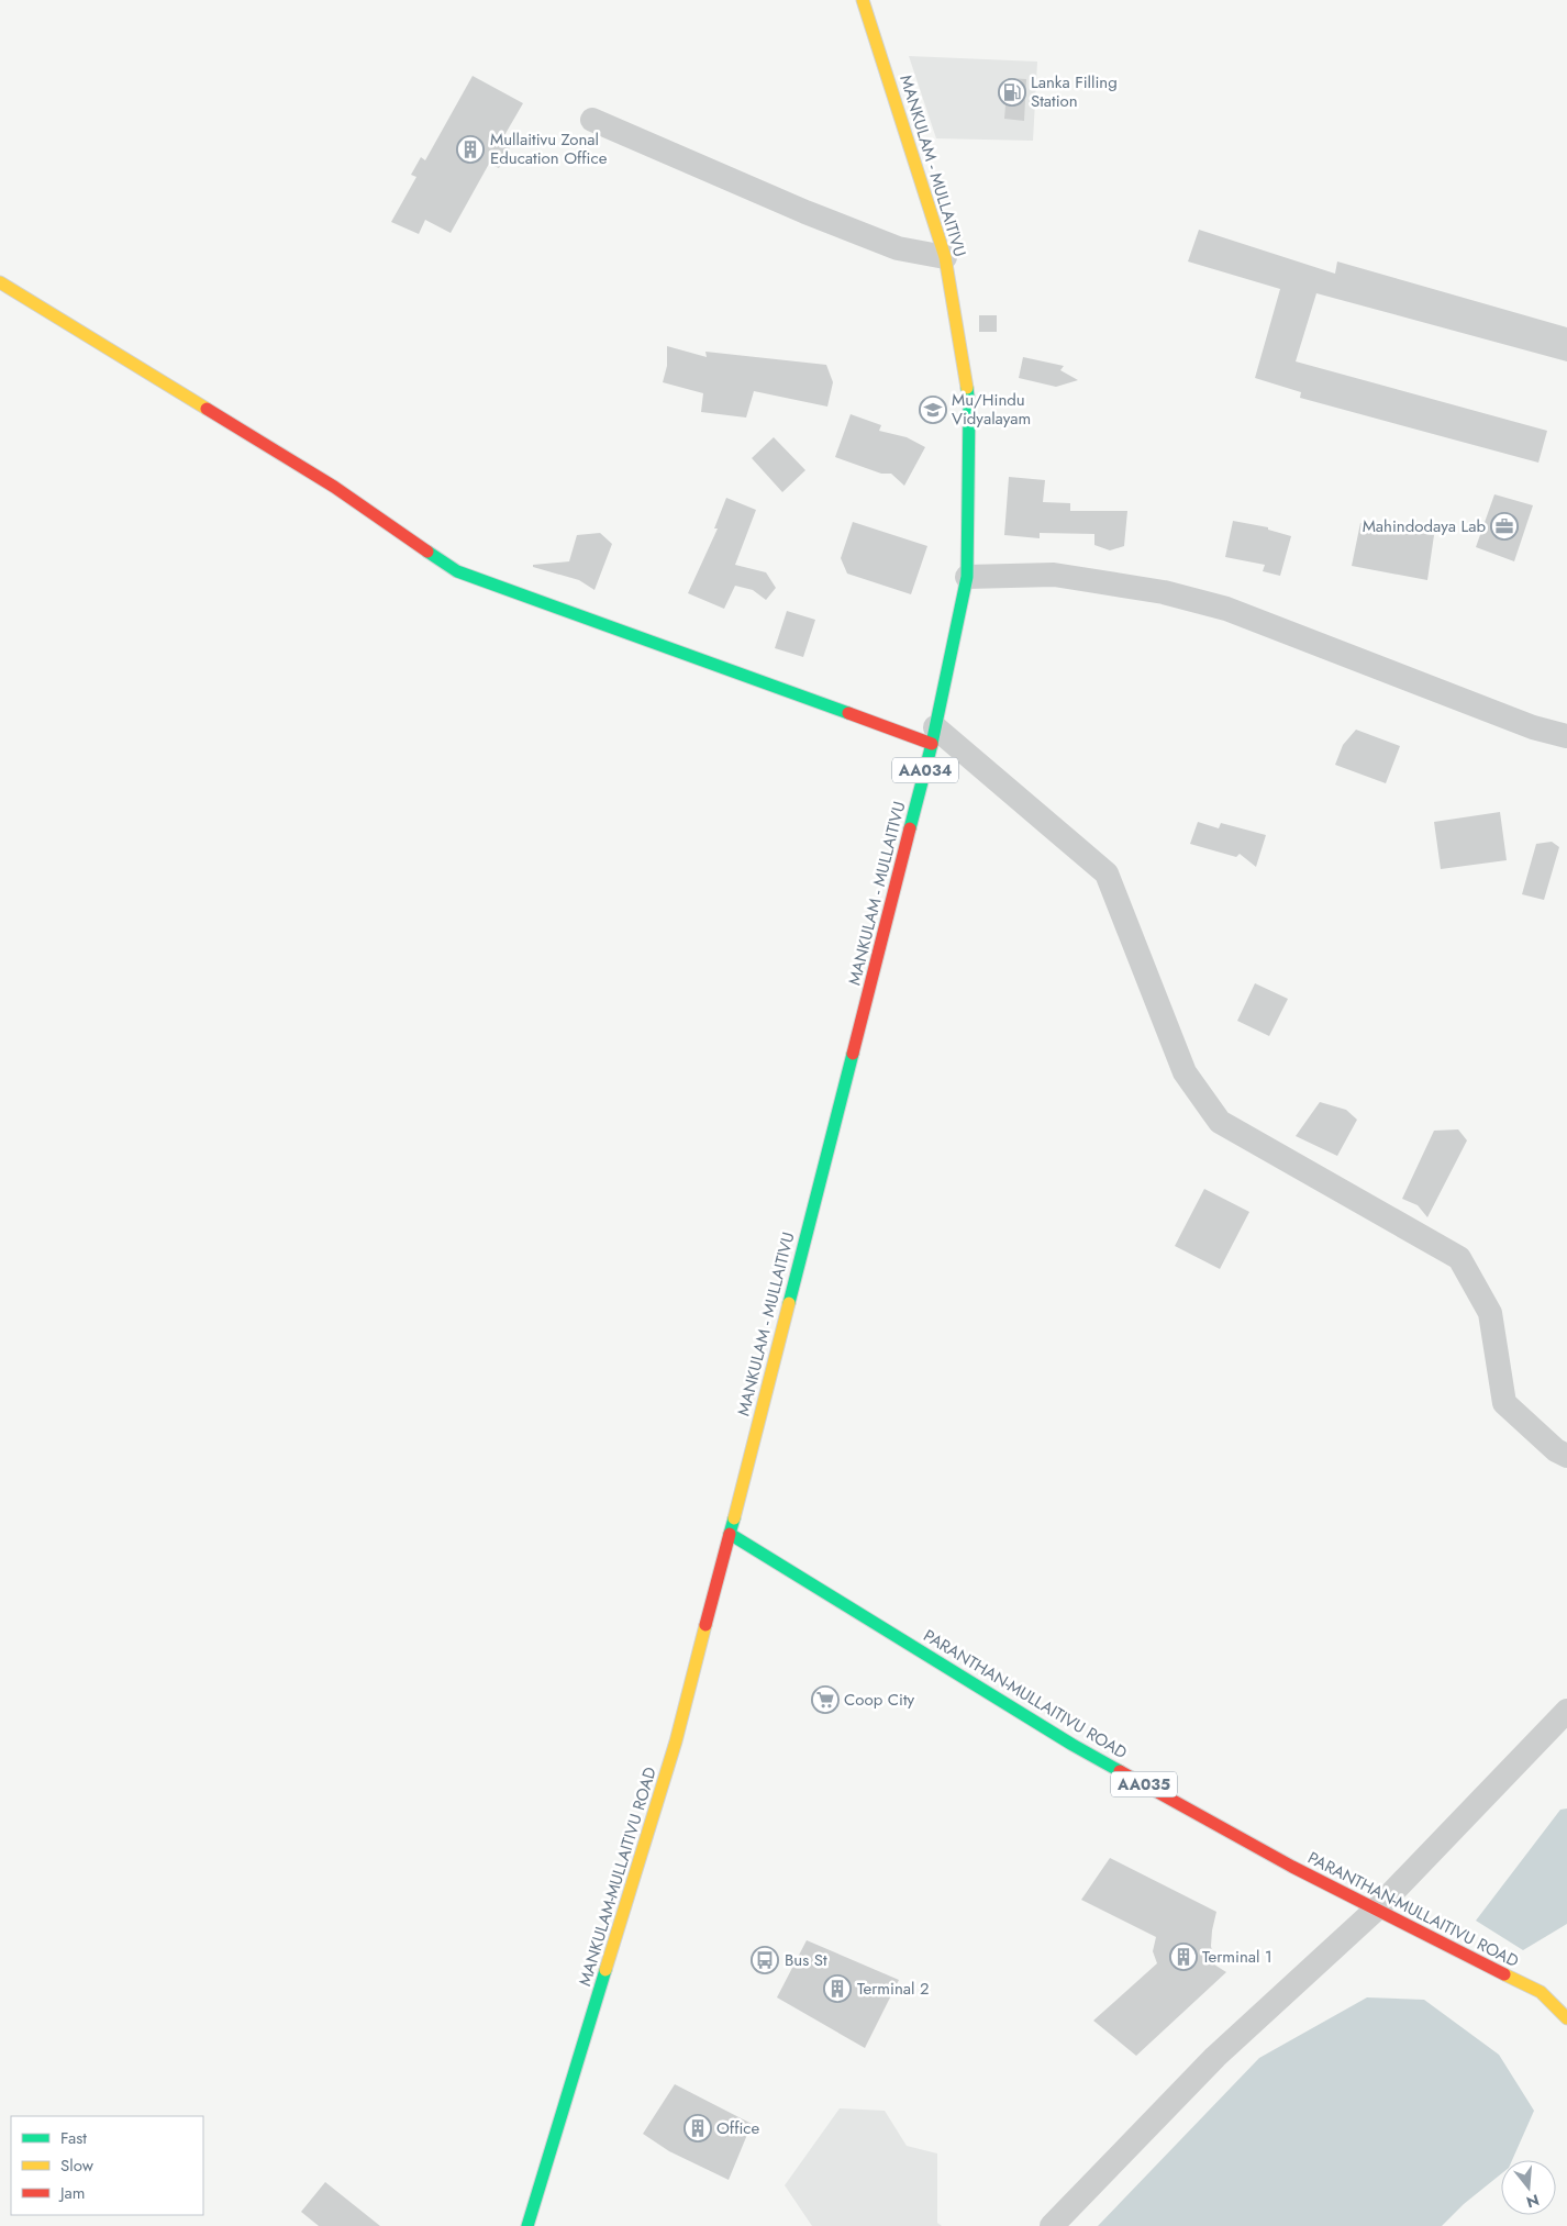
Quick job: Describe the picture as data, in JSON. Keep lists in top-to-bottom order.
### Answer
{
  "streets": {
    "main road": [
      "MANKULAM - MULLAITIVU",
      "AA034",
      "PARANTHAN-MULLAITIVU ROAD",
      "AA035",
      "MANKULAM-MULLAITIVU ROAD"
    ]
  },
  "crossings": [
    ["MANKULAM - MULLAITIVU", "PARANTHAN-MULLAITIVU ROAD"],
    ["MANKULAM - MULLAITIVU", "MANKULAM-MULLAITIVU ROAD"],
    ["PARANTHAN-MULLAITIVU ROAD", "MANKULAM-MULLAITIVU ROAD"]
  ],
  "places": {
    "fuel station": ["Lanka Filling Station"],
    "building": [
      "Mullaitivu Zonal Education Office",
      "Terminal 1",
      "Terminal 2",
      "Office"
    ],
    "school or university": ["Mu/Hindu Vidyalayam"],
    "office": ["Mahindodaya Lab"],
    "supermarket": ["Coop City"],
    "bus stop": ["Bus St"]
  },
  "legend": ["Fast", "Slow", "Jam"],
  "north": "bottom"
}
